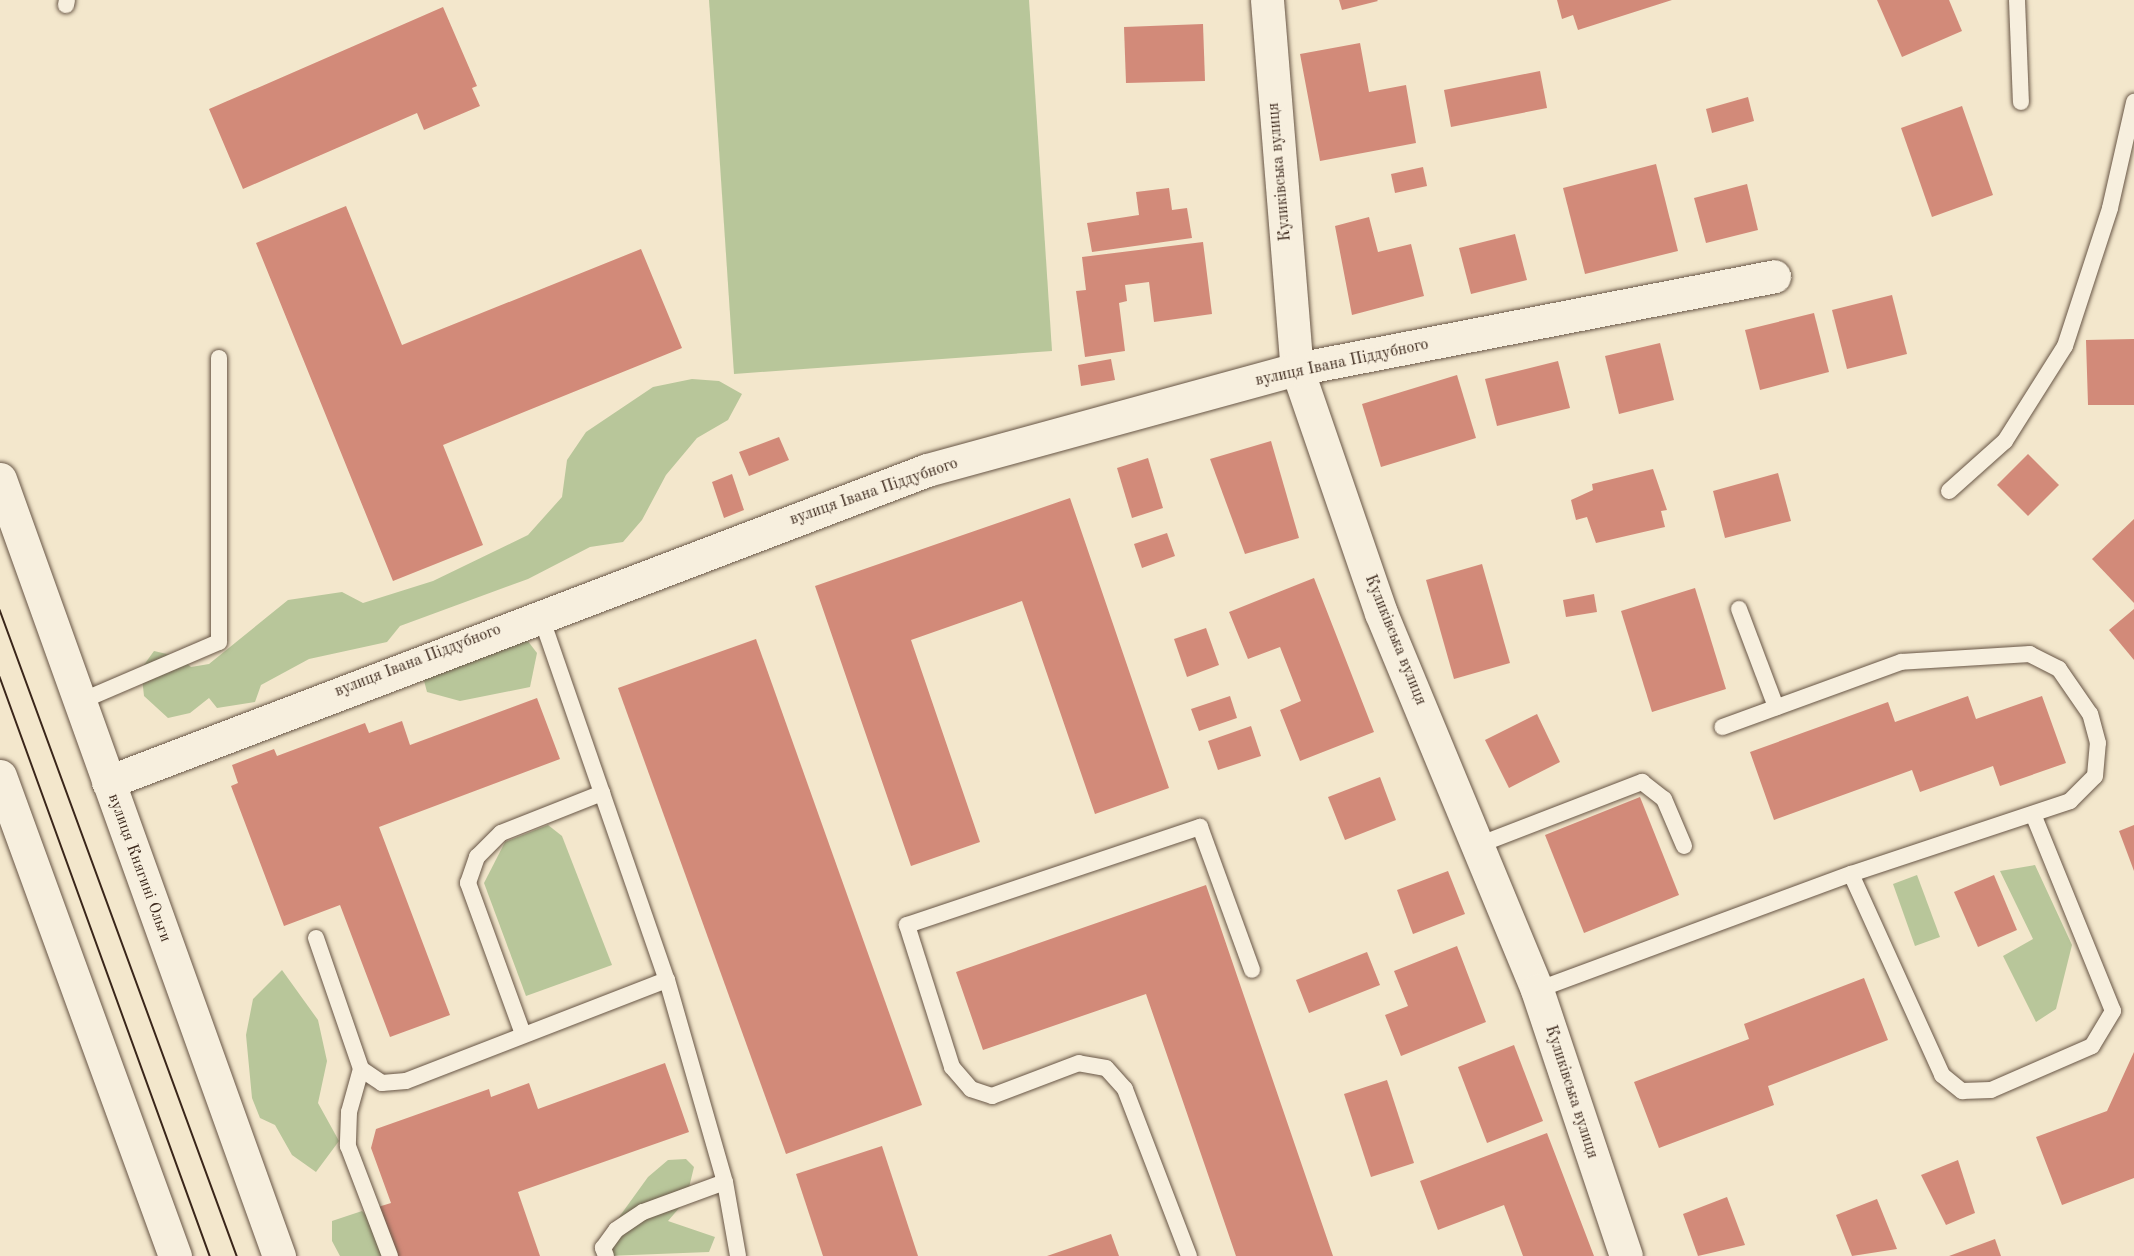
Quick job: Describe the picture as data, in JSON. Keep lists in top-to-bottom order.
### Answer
{
  "streets": {
    "street": ["Куликівська вулиця", "вулиця Івана Піддубного", "вулиця Княгині Ольги"]
  },
  "crossings": [
    ["Куликівська вулиця", "вулиця Івана Піддубного"],
    ["вулиця Івана Піддубного", "вулиця Княгині Ольги"]
  ]
}
